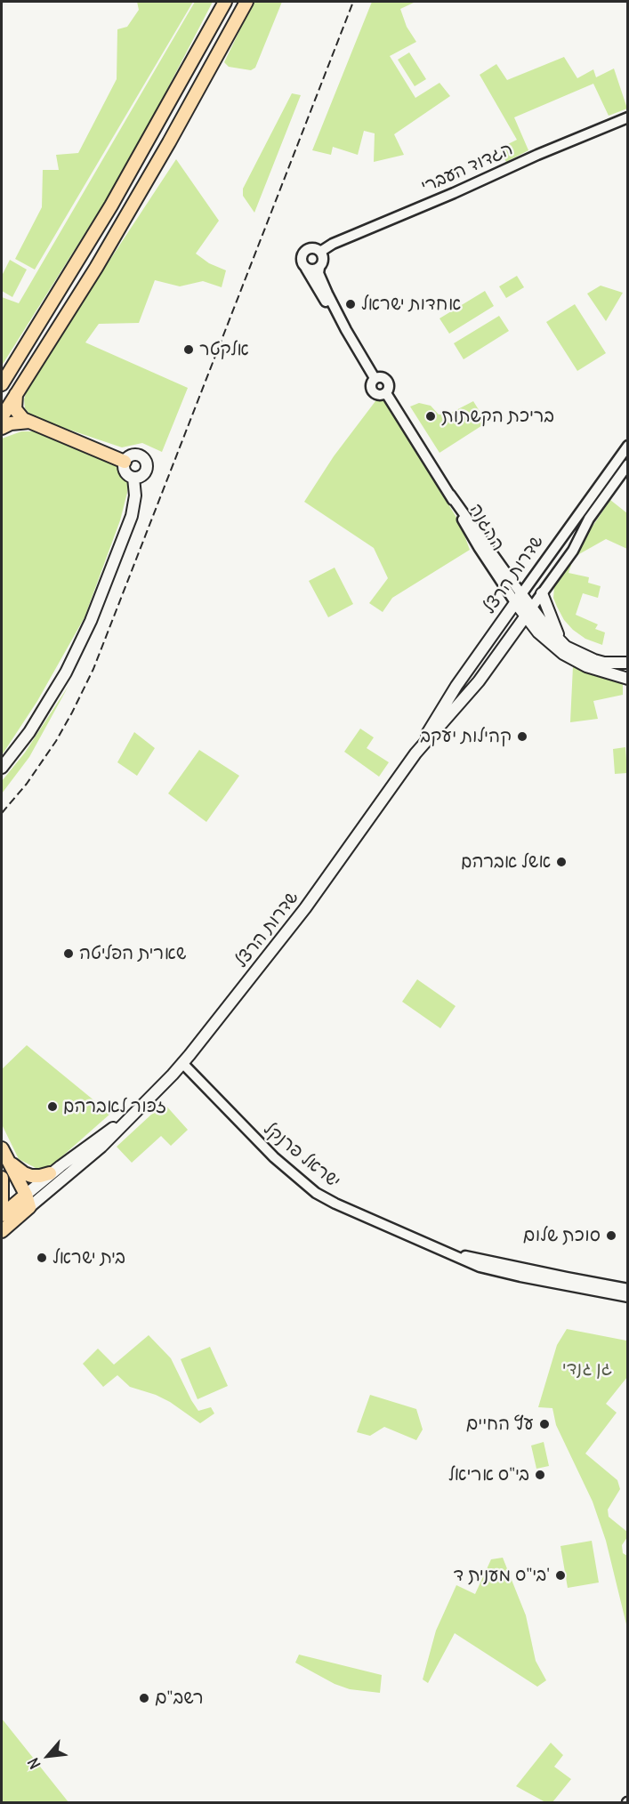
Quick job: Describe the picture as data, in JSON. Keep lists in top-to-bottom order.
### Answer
{
  "streets": {
    "main road": ["שדרות הרצל"],
    "street": ["הגדוד העברי", "ההגנה", "ישראל פרנקל"]
  },
  "crossings": [
    ["ההגנה", "שדרות הרצל"],
    ["שדרות הרצל", "ישראל פרנקל"]
  ],
  "parks": ["גן גנדי"],
  "places": [
    "אחדות ישראל",
    "אלקטר",
    "בריכת הקשתות",
    "קהילות יעקב",
    "אשל אברהם",
    "שארית הפליטה",
    "זכור לאברהם",
    "סוכת שלום",
    "בית ישראל",
    "עץ החיים",
    "בי\"ס אריאל",
    "בי\"ס מענית ד'",
    "רשב\"ם"
  ],
  "north": "bottom left"
}
